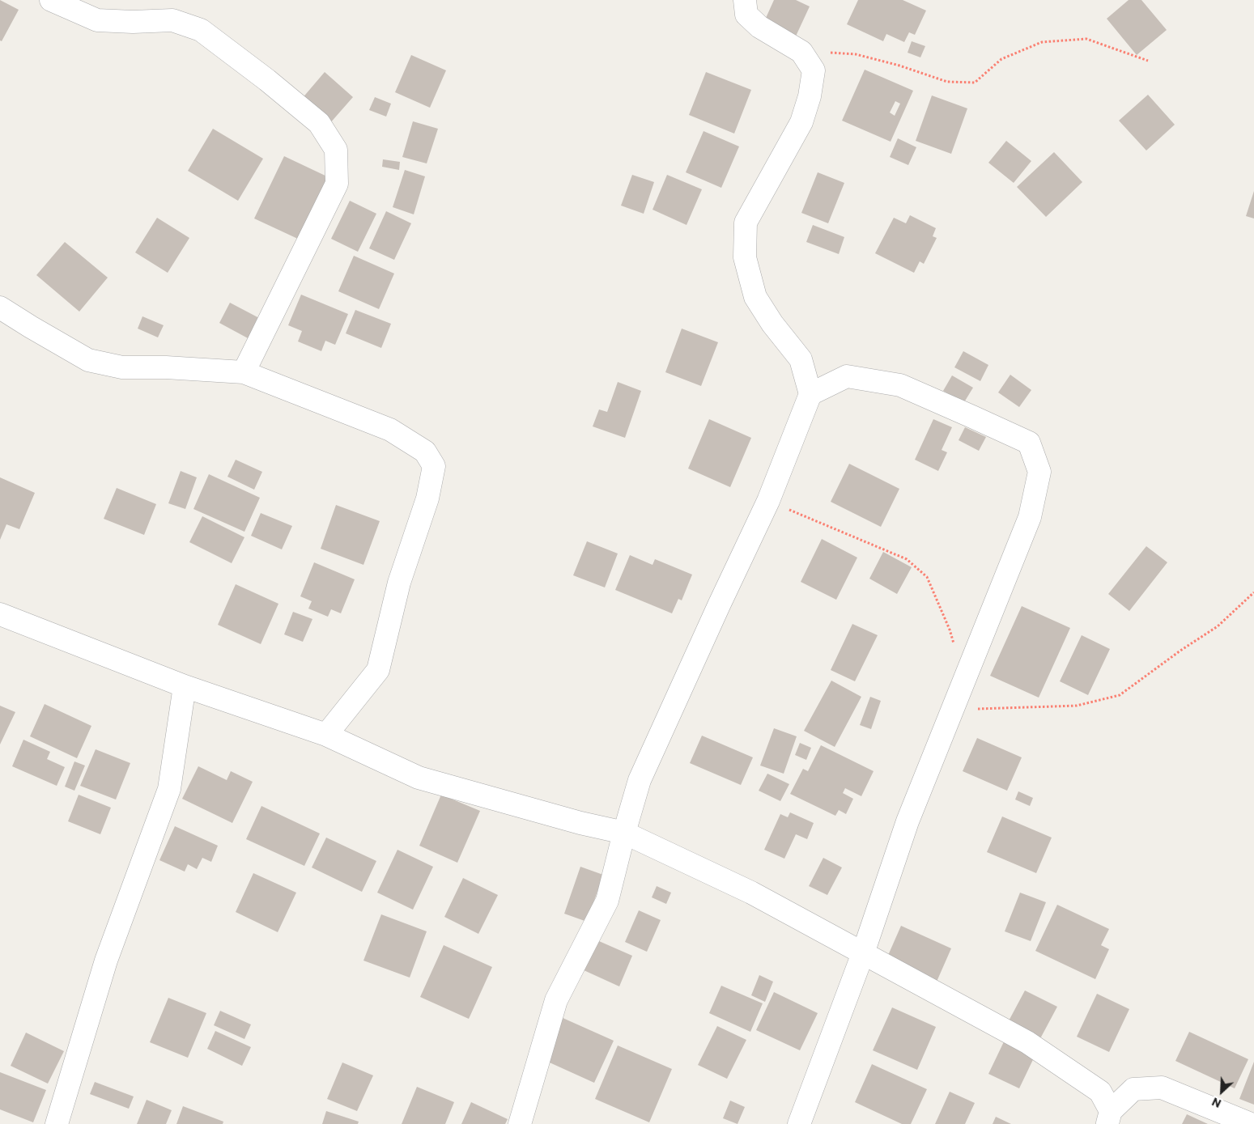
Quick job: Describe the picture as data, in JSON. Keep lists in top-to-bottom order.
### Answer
{
  "north": "bottom left"
}
